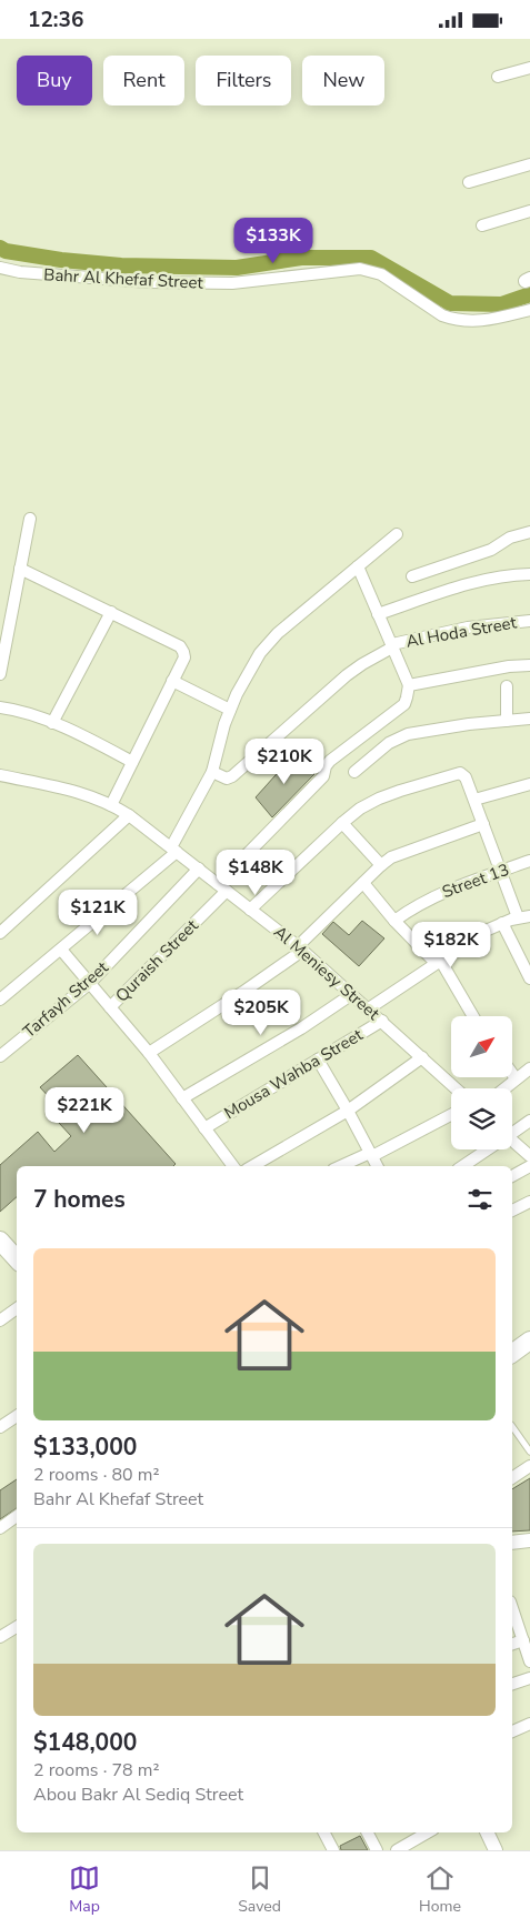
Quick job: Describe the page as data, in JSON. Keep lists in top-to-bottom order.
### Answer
{
  "streets": {
    "street": [
      "Bahr Al Khefaf Street",
      "Al Hoda Street",
      "Street 13",
      "Quraish Street",
      "Al Meniesy Street",
      "Tarfayh Street",
      "Mousa Wahba Street"
    ]
  },
  "crossings": [
    ["Quraish Street", "Al Meniesy Street"],
    ["Al Meniesy Street", "Tarfayh Street"],
    ["Al Meniesy Street", "Mousa Wahba Street"]
  ],
  "north": "top right",
  "page": {
    "status": "12:36",
    "chip": [
      "Buy",
      "Rent",
      "Filters",
      "New"
    ],
    "price": [
      "$133K",
      "$210K",
      "$148K",
      "$121K",
      "$182K",
      "$205K",
      "$221K"
    ],
    "heading": "7 homes",
    "list": [
      {
        "name": "$133,000",
        "note": "2 rooms · 80 m² · Bahr Al Khefaf Street"
      },
      {
        "name": "$148,000",
        "note": "2 rooms · 78 m² · Abou Bakr Al Sediq Street"
      }
    ],
    "tabs": ["Map", "Saved", "Home"]
  }
}
